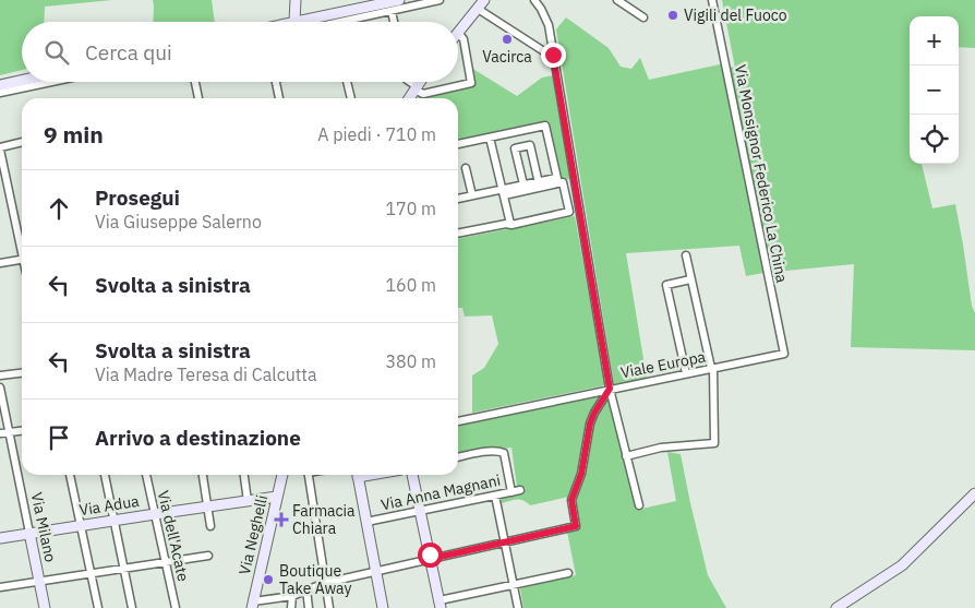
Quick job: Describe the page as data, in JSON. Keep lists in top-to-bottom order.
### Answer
{
  "streets": {
    "street": [
      "Via Monsignor Federico La China",
      "Viale Europa",
      "Via Anna Magnani",
      "Via Adua",
      "Via Milano",
      "Via Neghelli",
      "Via dell'Acate"
    ]
  },
  "crossings": [
    ["Via Monsignor Federico La China", "Viale Europa"],
    ["Via Adua", "Via Milano"],
    ["Via Adua", "Via Neghelli"],
    ["Via Adua", "Via dell'Acate"]
  ],
  "places": {
    "other": ["Vigili del Fuoco", "Vacirca", "Boutique Take Away"],
    "health": ["Farmacia Chiara"]
  },
  "page": {
    "map_buttons": ["+", "−"],
    "search": "Cerca qui",
    "heading": ["9 min", "A piedi · 710 m"],
    "list": [
      ["Prosegui", "Via Giuseppe Salerno", "170 m"],
      ["Svolta a sinistra", "160 m"],
      ["Svolta a sinistra", "Via Madre Teresa di Calcutta", "380 m"],
      "Arrivo a destinazione"
    ]
  }
}
